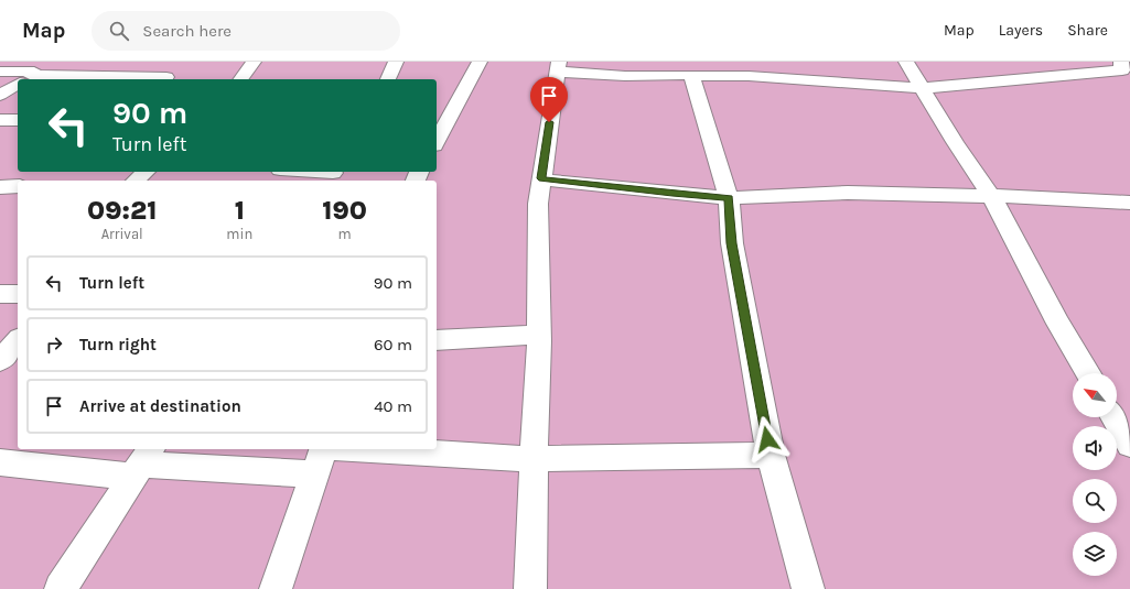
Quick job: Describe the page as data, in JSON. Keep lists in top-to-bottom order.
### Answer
{
  "north": "top left",
  "page": {
    "header": "Map",
    "search": "Search here",
    "nav": ["Map", "Layers", "Share"],
    "turn": ["90 m", "Turn left"],
    "eta": [
      "09:21",
      "Arrival",
      "1",
      "min",
      "190",
      "m"
    ],
    "list": [
      {
        "name": "Turn left",
        "value": "90 m"
      },
      {
        "name": "Turn right",
        "value": "60 m"
      },
      {
        "name": "Arrive at destination",
        "value": "40 m"
      }
    ]
  }
}
